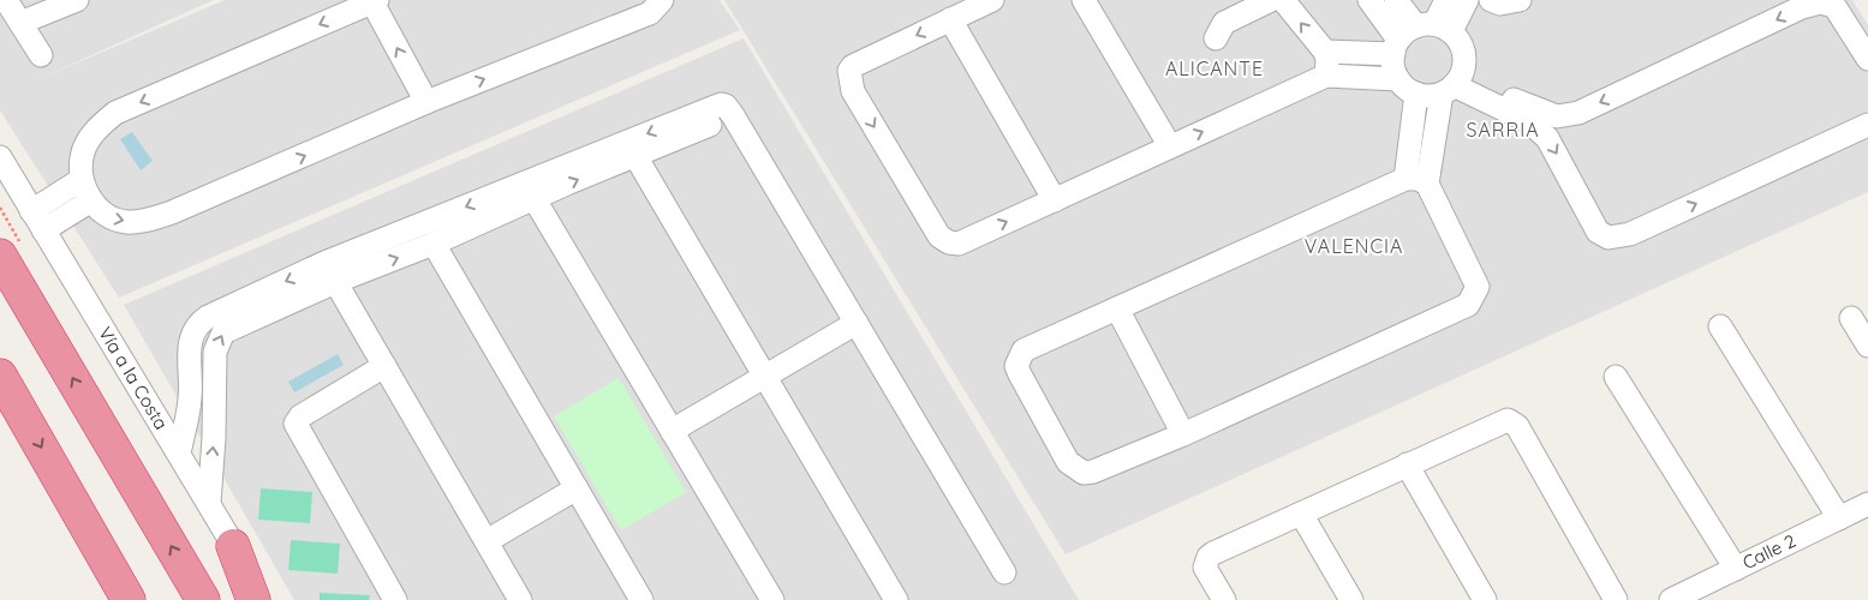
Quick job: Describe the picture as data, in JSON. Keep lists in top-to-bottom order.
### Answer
{
  "streets": {
    "street": ["Vía a la Costa", "Calle 2"]
  },
  "districts": ["ALICANTE", "SARRIA", "VALENCIA"]
}
